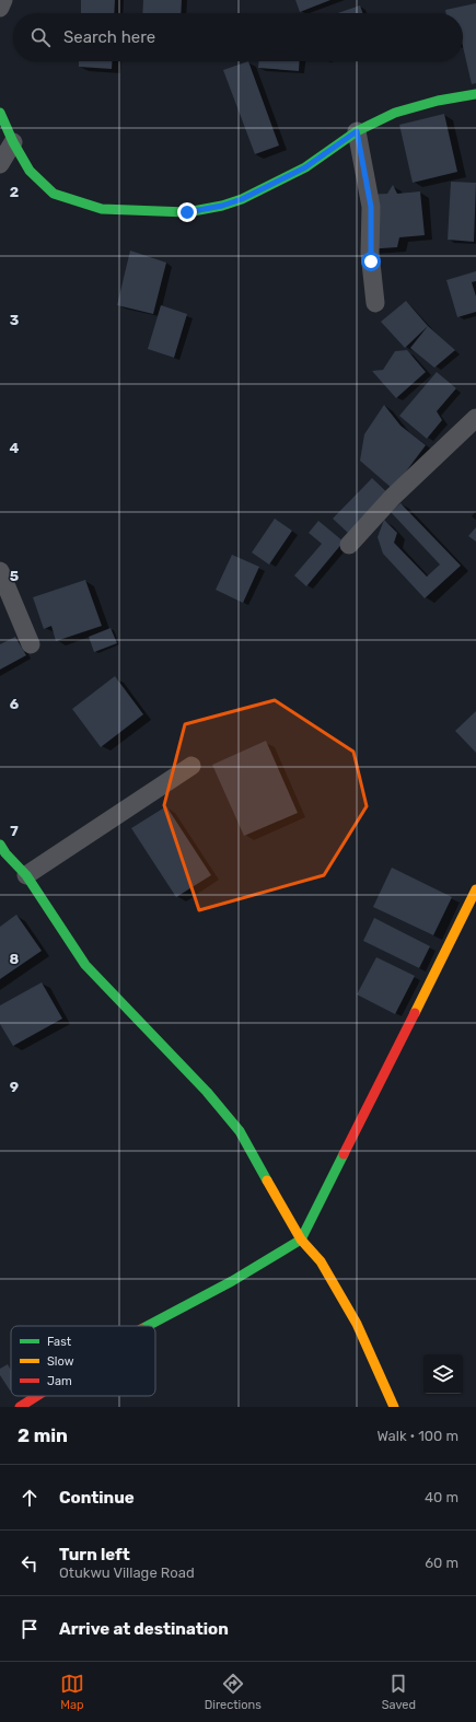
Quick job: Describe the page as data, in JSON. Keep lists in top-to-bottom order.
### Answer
{
  "legend": ["Fast", "Slow", "Jam"],
  "page": {
    "search": "Search here",
    "heading": ["2 min", "Walk · 100 m"],
    "list": [
      ["Continue", "40 m"],
      ["Turn left", "Otukwu Village Road", "60 m"],
      "Arrive at destination"
    ],
    "nav": ["Map", "Directions", "Saved"]
  },
  "grid": {
    "rows": [
      "2",
      "3",
      "4",
      "5",
      "6",
      "7",
      "8",
      "9"
    ]
  }
}
